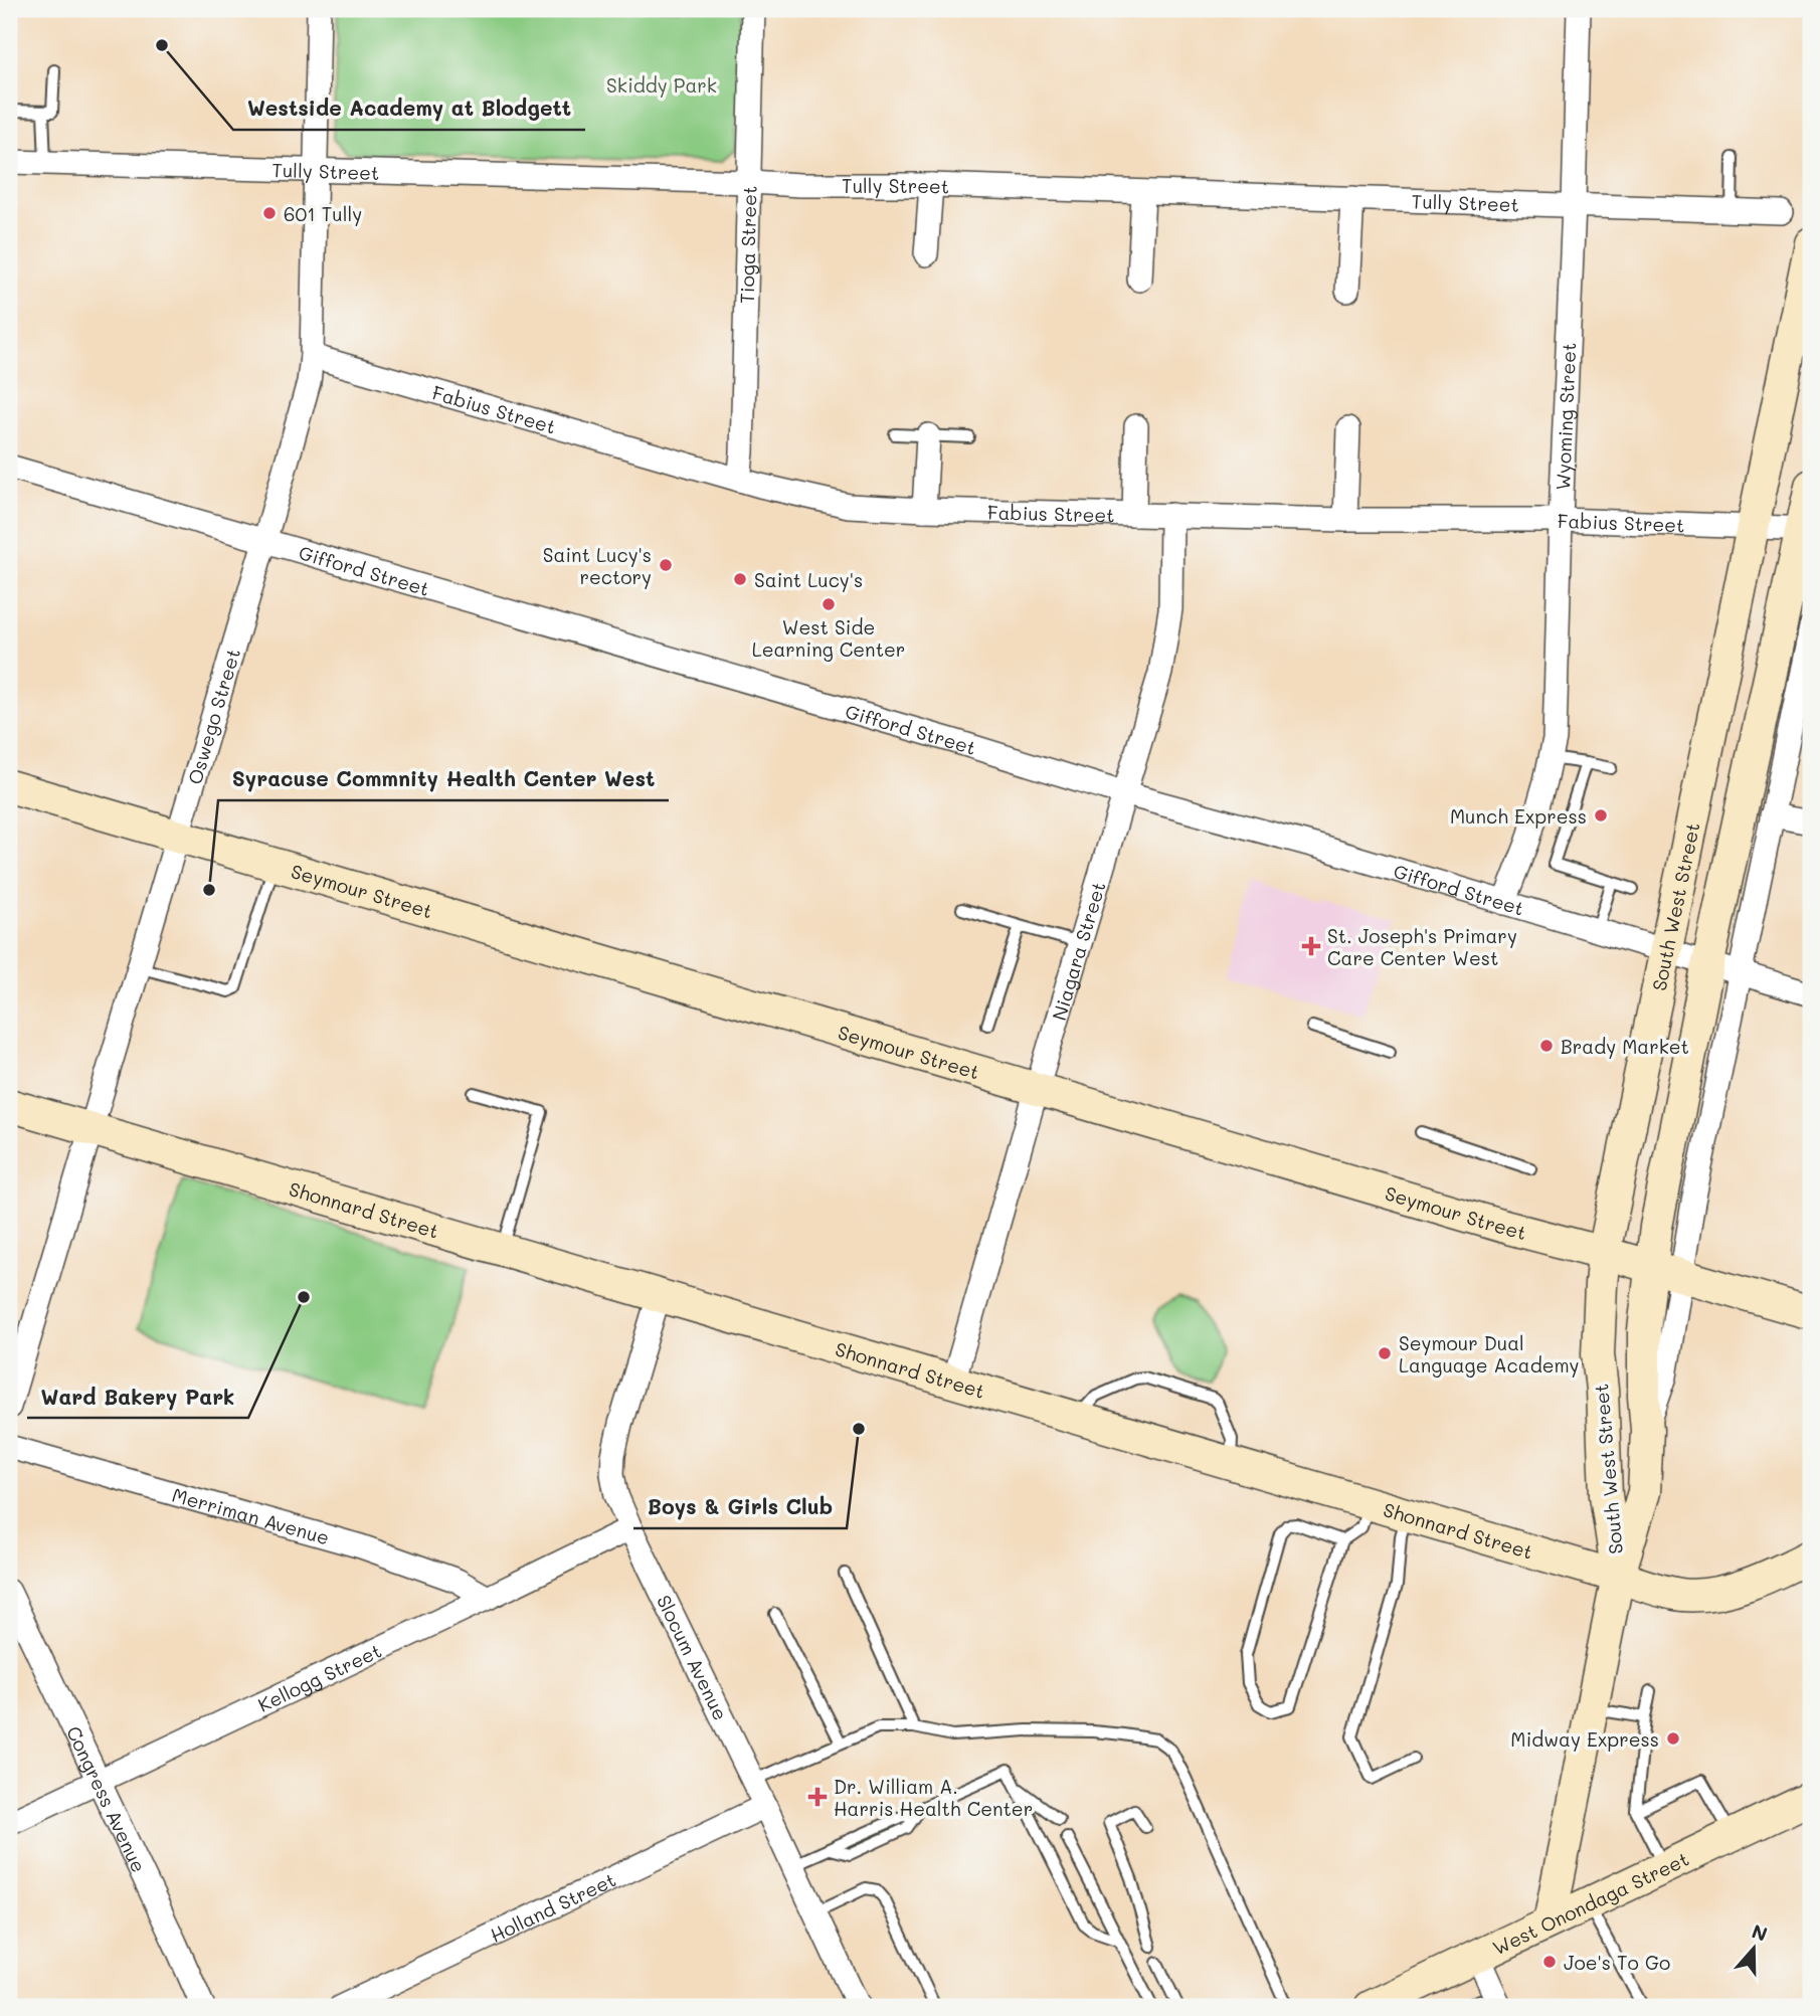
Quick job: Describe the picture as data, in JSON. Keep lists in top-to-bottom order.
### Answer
{
  "streets": {
    "main road": [
      "Seymour Street",
      "South West Street",
      "Shonnard Street",
      "West Onondaga Street"
    ],
    "street": [
      "Tully Street",
      "Tioga Street",
      "Fabius Street",
      "Wyoming Street",
      "Gifford Street",
      "Oswego Street",
      "Niagara Street",
      "Merriman Avenue",
      "Slocum Avenue",
      "Kellogg Street",
      "Congress Avenue",
      "Holland Street"
    ]
  },
  "crossings": [
    ["Tully Street", "Tioga Street"],
    ["Tully Street", "Wyoming Street"],
    ["Tully Street", "Oswego Street"],
    ["Tioga Street", "Fabius Street"],
    ["Fabius Street", "Wyoming Street"],
    ["Fabius Street", "Oswego Street"],
    ["Fabius Street", "South West Street"],
    ["Fabius Street", "Niagara Street"],
    ["Wyoming Street", "Gifford Street"],
    ["Gifford Street", "Oswego Street"],
    ["Gifford Street", "South West Street"],
    ["Gifford Street", "Niagara Street"],
    ["Oswego Street", "Seymour Street"],
    ["Oswego Street", "Shonnard Street"],
    ["Seymour Street", "South West Street"],
    ["Seymour Street", "Niagara Street"],
    ["South West Street", "Shonnard Street"],
    ["South West Street", "West Onondaga Street"],
    ["Niagara Street", "Shonnard Street"],
    ["Shonnard Street", "Slocum Avenue"],
    ["Merriman Avenue", "Kellogg Street"],
    ["Slocum Avenue", "Kellogg Street"],
    ["Slocum Avenue", "Holland Street"],
    ["Kellogg Street", "Congress Avenue"]
  ],
  "parks": ["Skiddy Park"],
  "places": {
    "other": [
      "Westside Academy at Blodgett",
      "601 Tully",
      "Saint Lucy's rectory",
      "Saint Lucy's",
      "West Side Learning Center",
      "Munch Express",
      "Syracuse Commnity Health Center West",
      "Brady Market",
      "Ward Bakery Park",
      "Seymour Dual Language Academy",
      "Boys & Girls Club",
      "Midway Express",
      "Joe's To Go"
    ],
    "health": ["St. Joseph's Primary Care Center West", "Dr. William A. Harris Health Center"]
  },
  "north": "top"
}
